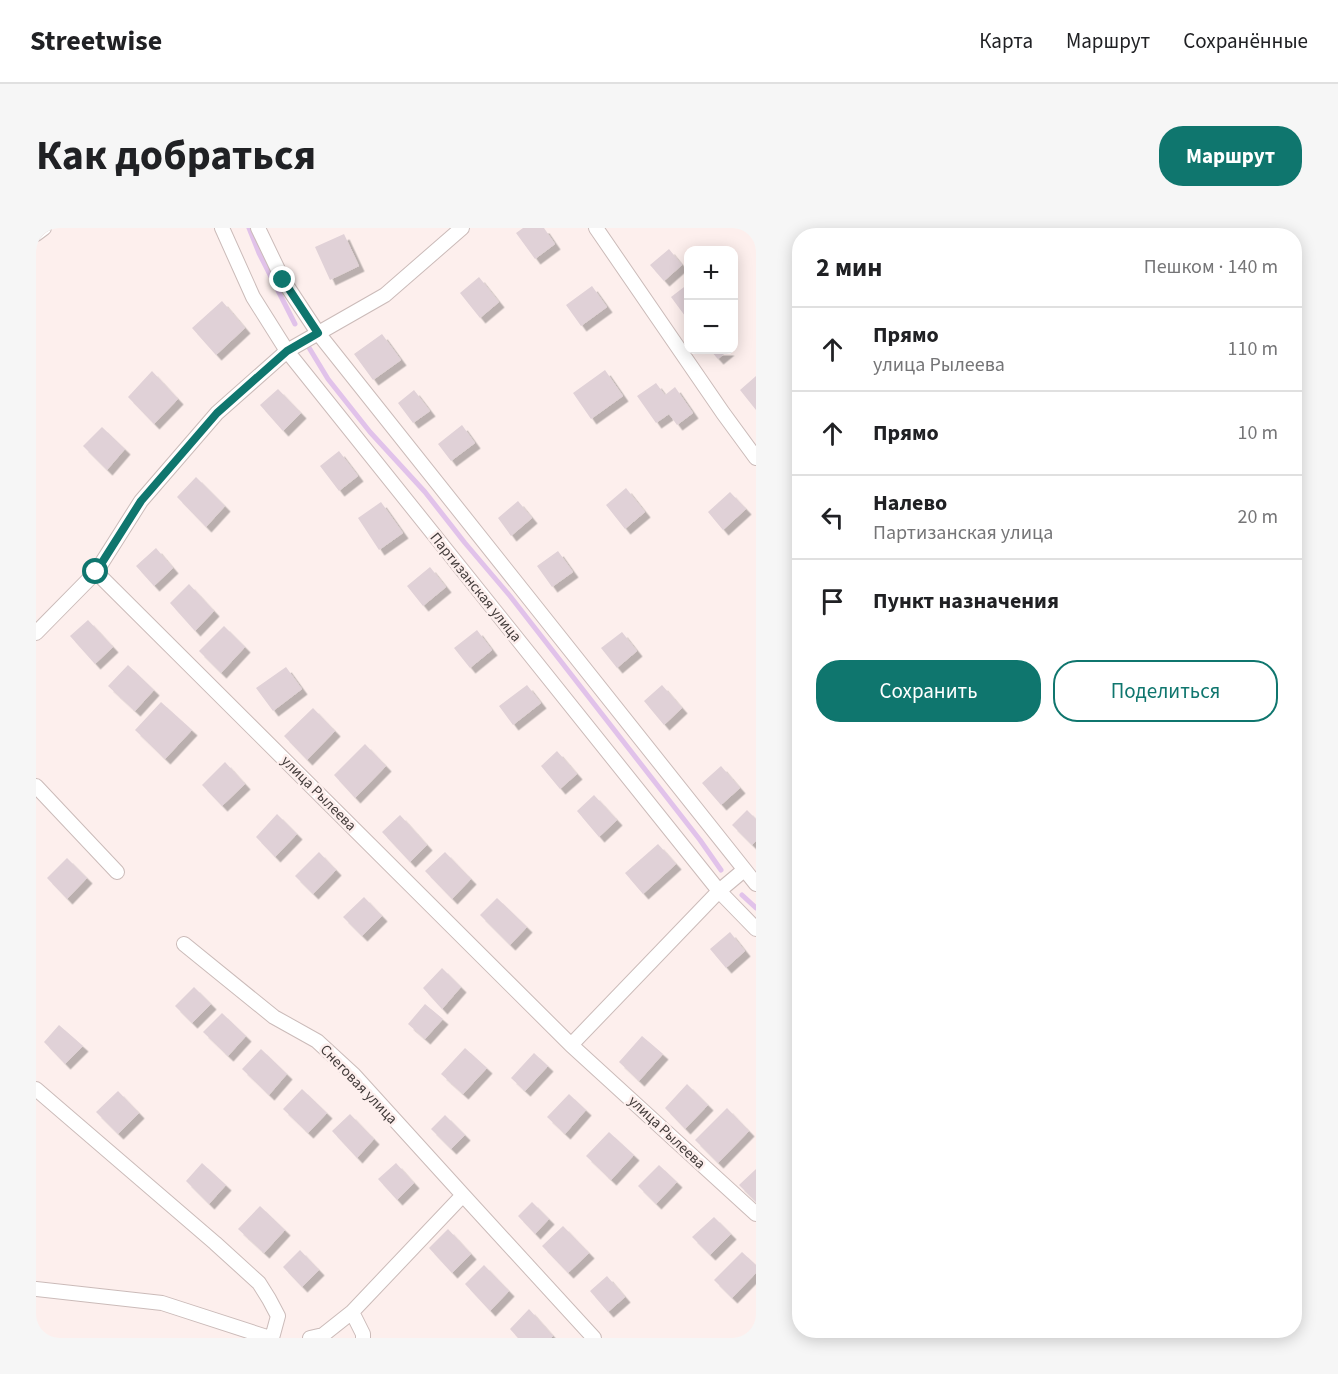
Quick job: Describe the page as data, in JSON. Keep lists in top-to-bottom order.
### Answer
{
  "streets": {
    "street": ["Партизанская улица", "улица Рылеева", "Снеговая улица"]
  },
  "page": {
    "header": "Streetwise",
    "nav": ["Карта", "Маршрут", "Сохранённые"],
    "title": "Как добраться",
    "buttons": [
      "Маршрут",
      ["Сохранить", "Поделиться"]
    ],
    "heading": ["2 мин", "Пешком · 140 m"],
    "map_buttons": ["+", "−"],
    "list": [
      ["Прямо", "улица Рылеева", "110 m"],
      ["Прямо", "10 m"],
      ["Налево", "Партизанская улица", "20 m"],
      "Пункт назначения"
    ]
  }
}
